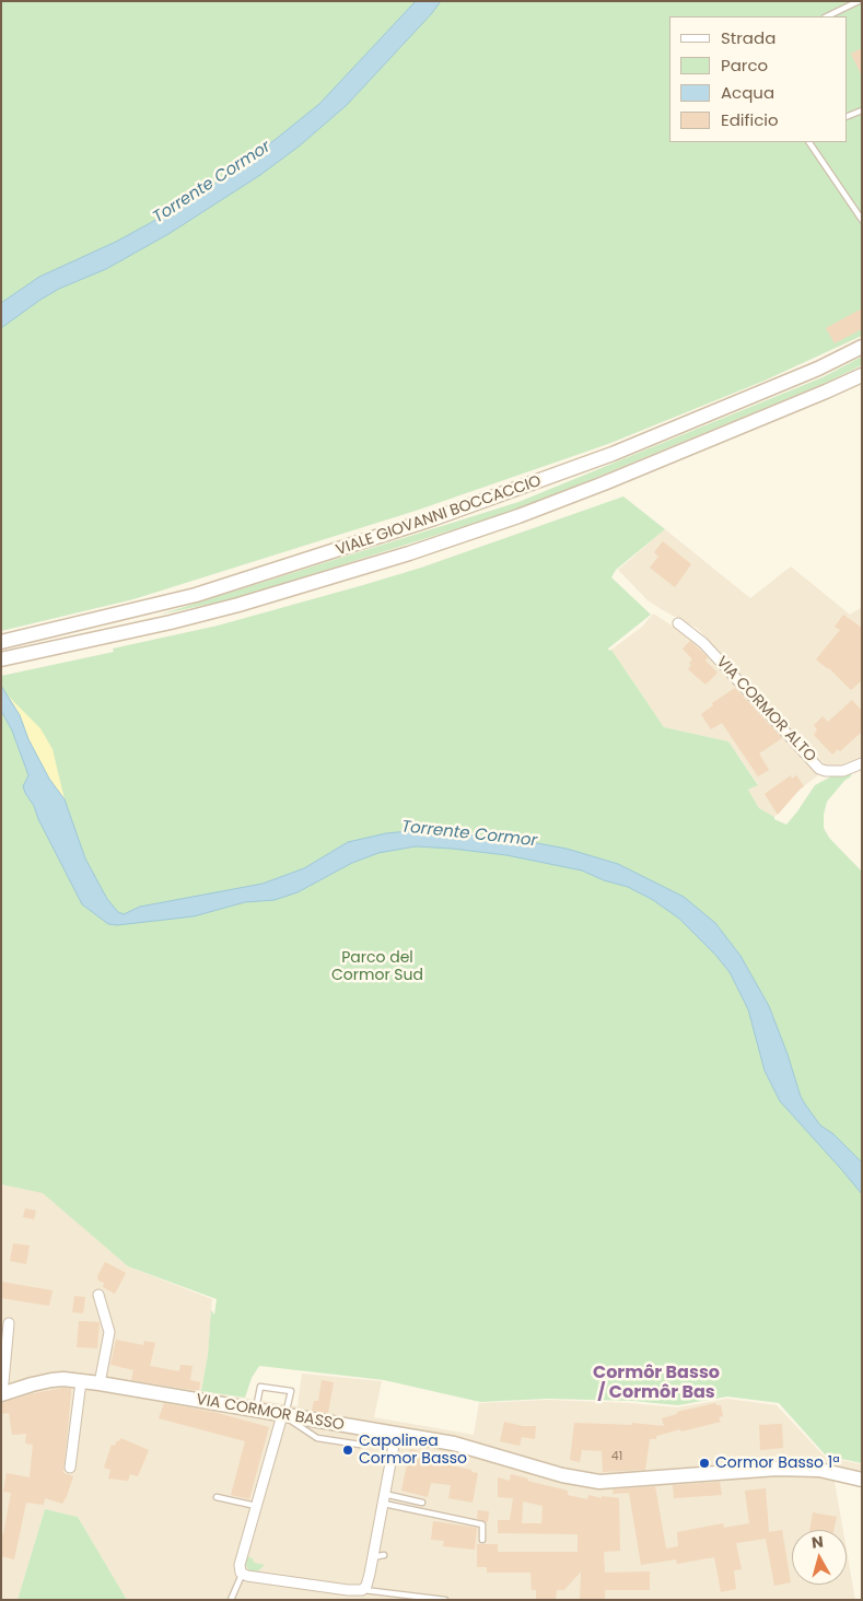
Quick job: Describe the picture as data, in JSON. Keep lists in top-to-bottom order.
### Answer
{
  "streets": {
    "main road": ["VIALE GIOVANNI BOCCACCIO", "VIA CORMOR BASSO"],
    "street": ["VIA CORMOR ALTO"]
  },
  "districts": ["Cormôr Basso / Cormôr Bas"],
  "water": ["Torrente Cormor"],
  "parks": ["Parco del Cormor Sud"],
  "places": ["Capolinea Cormor Basso", "Cormor Basso 1ª"],
  "house_numbers": ["41"],
  "legend": [
    "Strada",
    "Parco",
    "Acqua",
    "Edificio"
  ],
  "north": "top"
}
